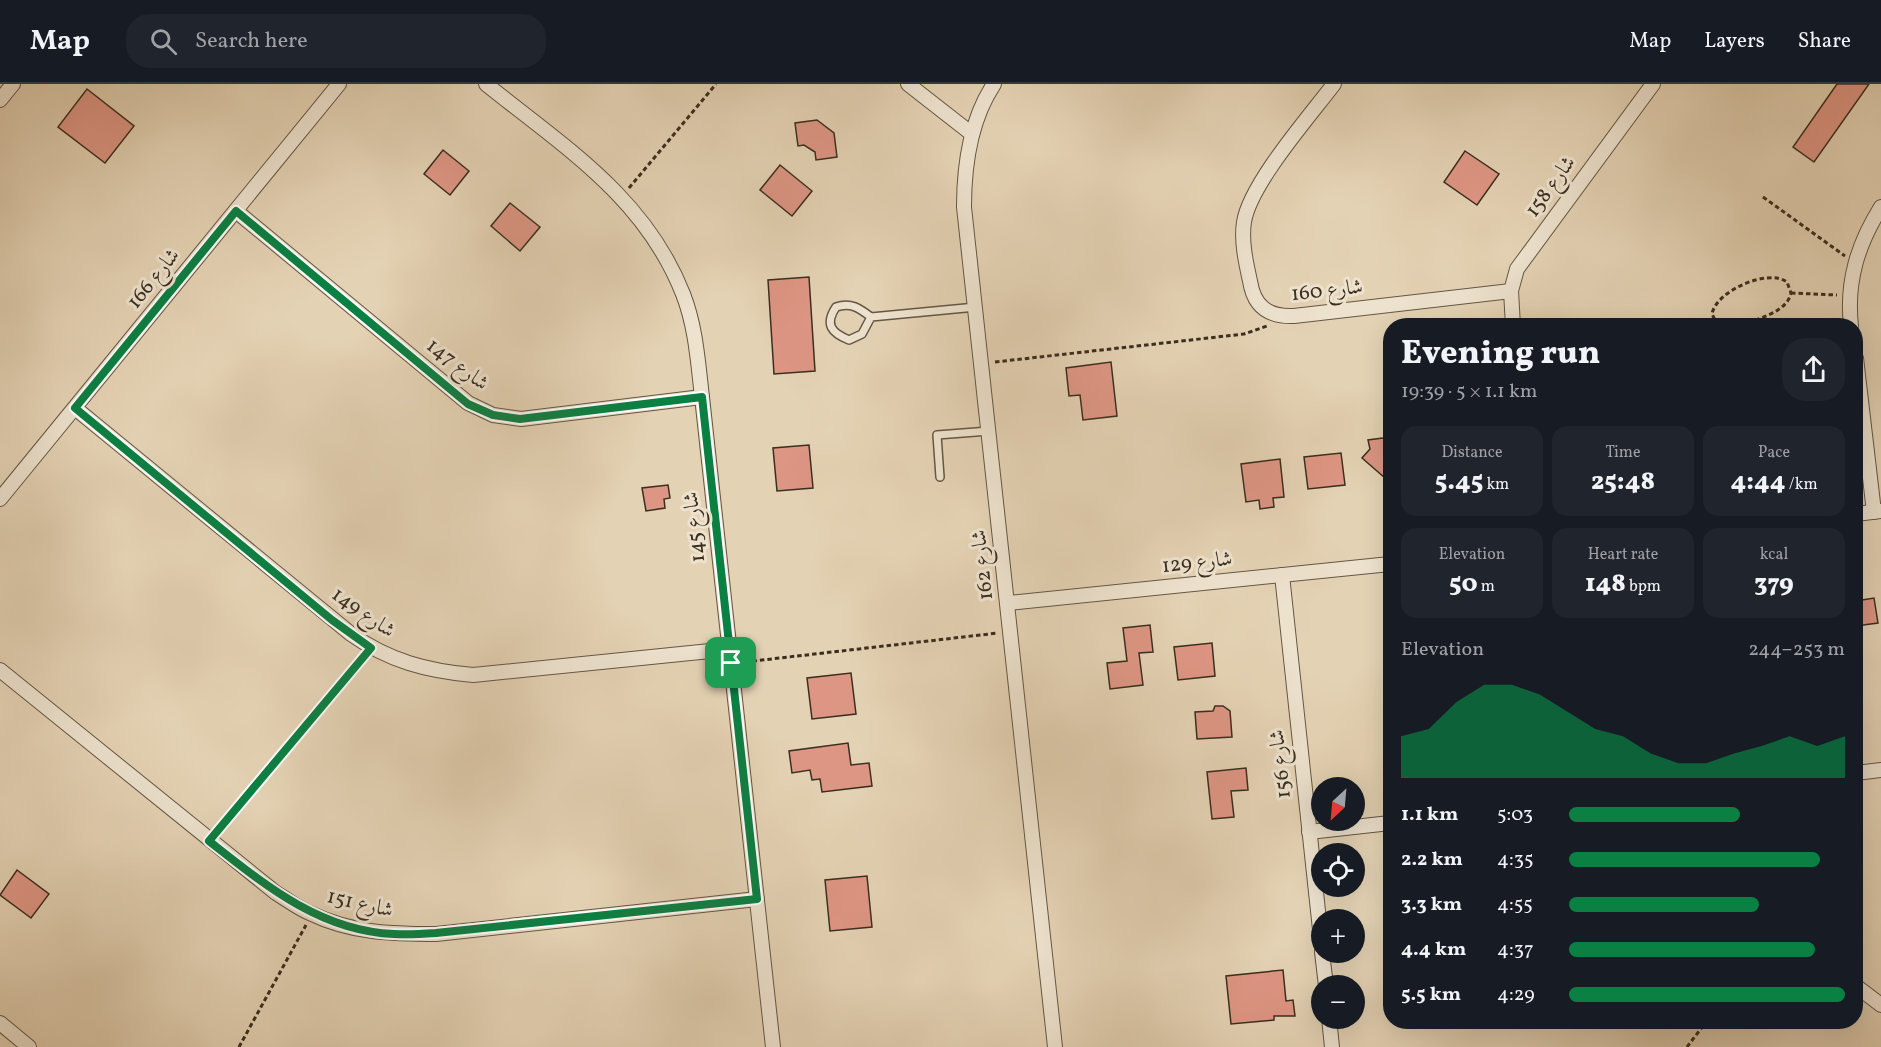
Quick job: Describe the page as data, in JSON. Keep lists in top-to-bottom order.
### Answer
{
  "streets": {
    "street": [
      "شارع 158",
      "شارع 166",
      "شارع 160",
      "شارع 147",
      "شارع 145",
      "شارع 129",
      "شارع 162",
      "شارع 149",
      "شارع 156",
      "شارع 151"
    ]
  },
  "crossings": [
    ["شارع 158", "شارع 160"],
    ["شارع 166", "شارع 147"],
    ["شارع 166", "شارع 149"],
    ["شارع 147", "شارع 145"],
    ["شارع 145", "شارع 149"],
    ["شارع 145", "شارع 151"],
    ["شارع 129", "شارع 162"],
    ["شارع 129", "شارع 156"]
  ],
  "north": "bottom left",
  "page": {
    "header": "Map",
    "search": "Search here",
    "nav": ["Map", "Layers", "Share"],
    "heading": ["Evening run", "19:39 · 5 × 1.1 km"],
    "stats": [
      ["Distance", "5.45 km"],
      ["Time", "25:48"],
      ["Pace", "4:44 /km"],
      ["Elevation", "50 m"],
      ["Heart rate", "148 bpm"],
      ["kcal", "379"]
    ],
    "chart": ["Elevation", "244–253 m"],
    "map_buttons": ["+", "−"],
    "list": [
      {
        "name": "1.1 km",
        "note": "5:03"
      },
      {
        "name": "2.2 km",
        "note": "4:35"
      },
      {
        "name": "3.3 km",
        "note": "4:55"
      },
      {
        "name": "4.4 km",
        "note": "4:37"
      },
      {
        "name": "5.5 km",
        "note": "4:29"
      }
    ]
  }
}
